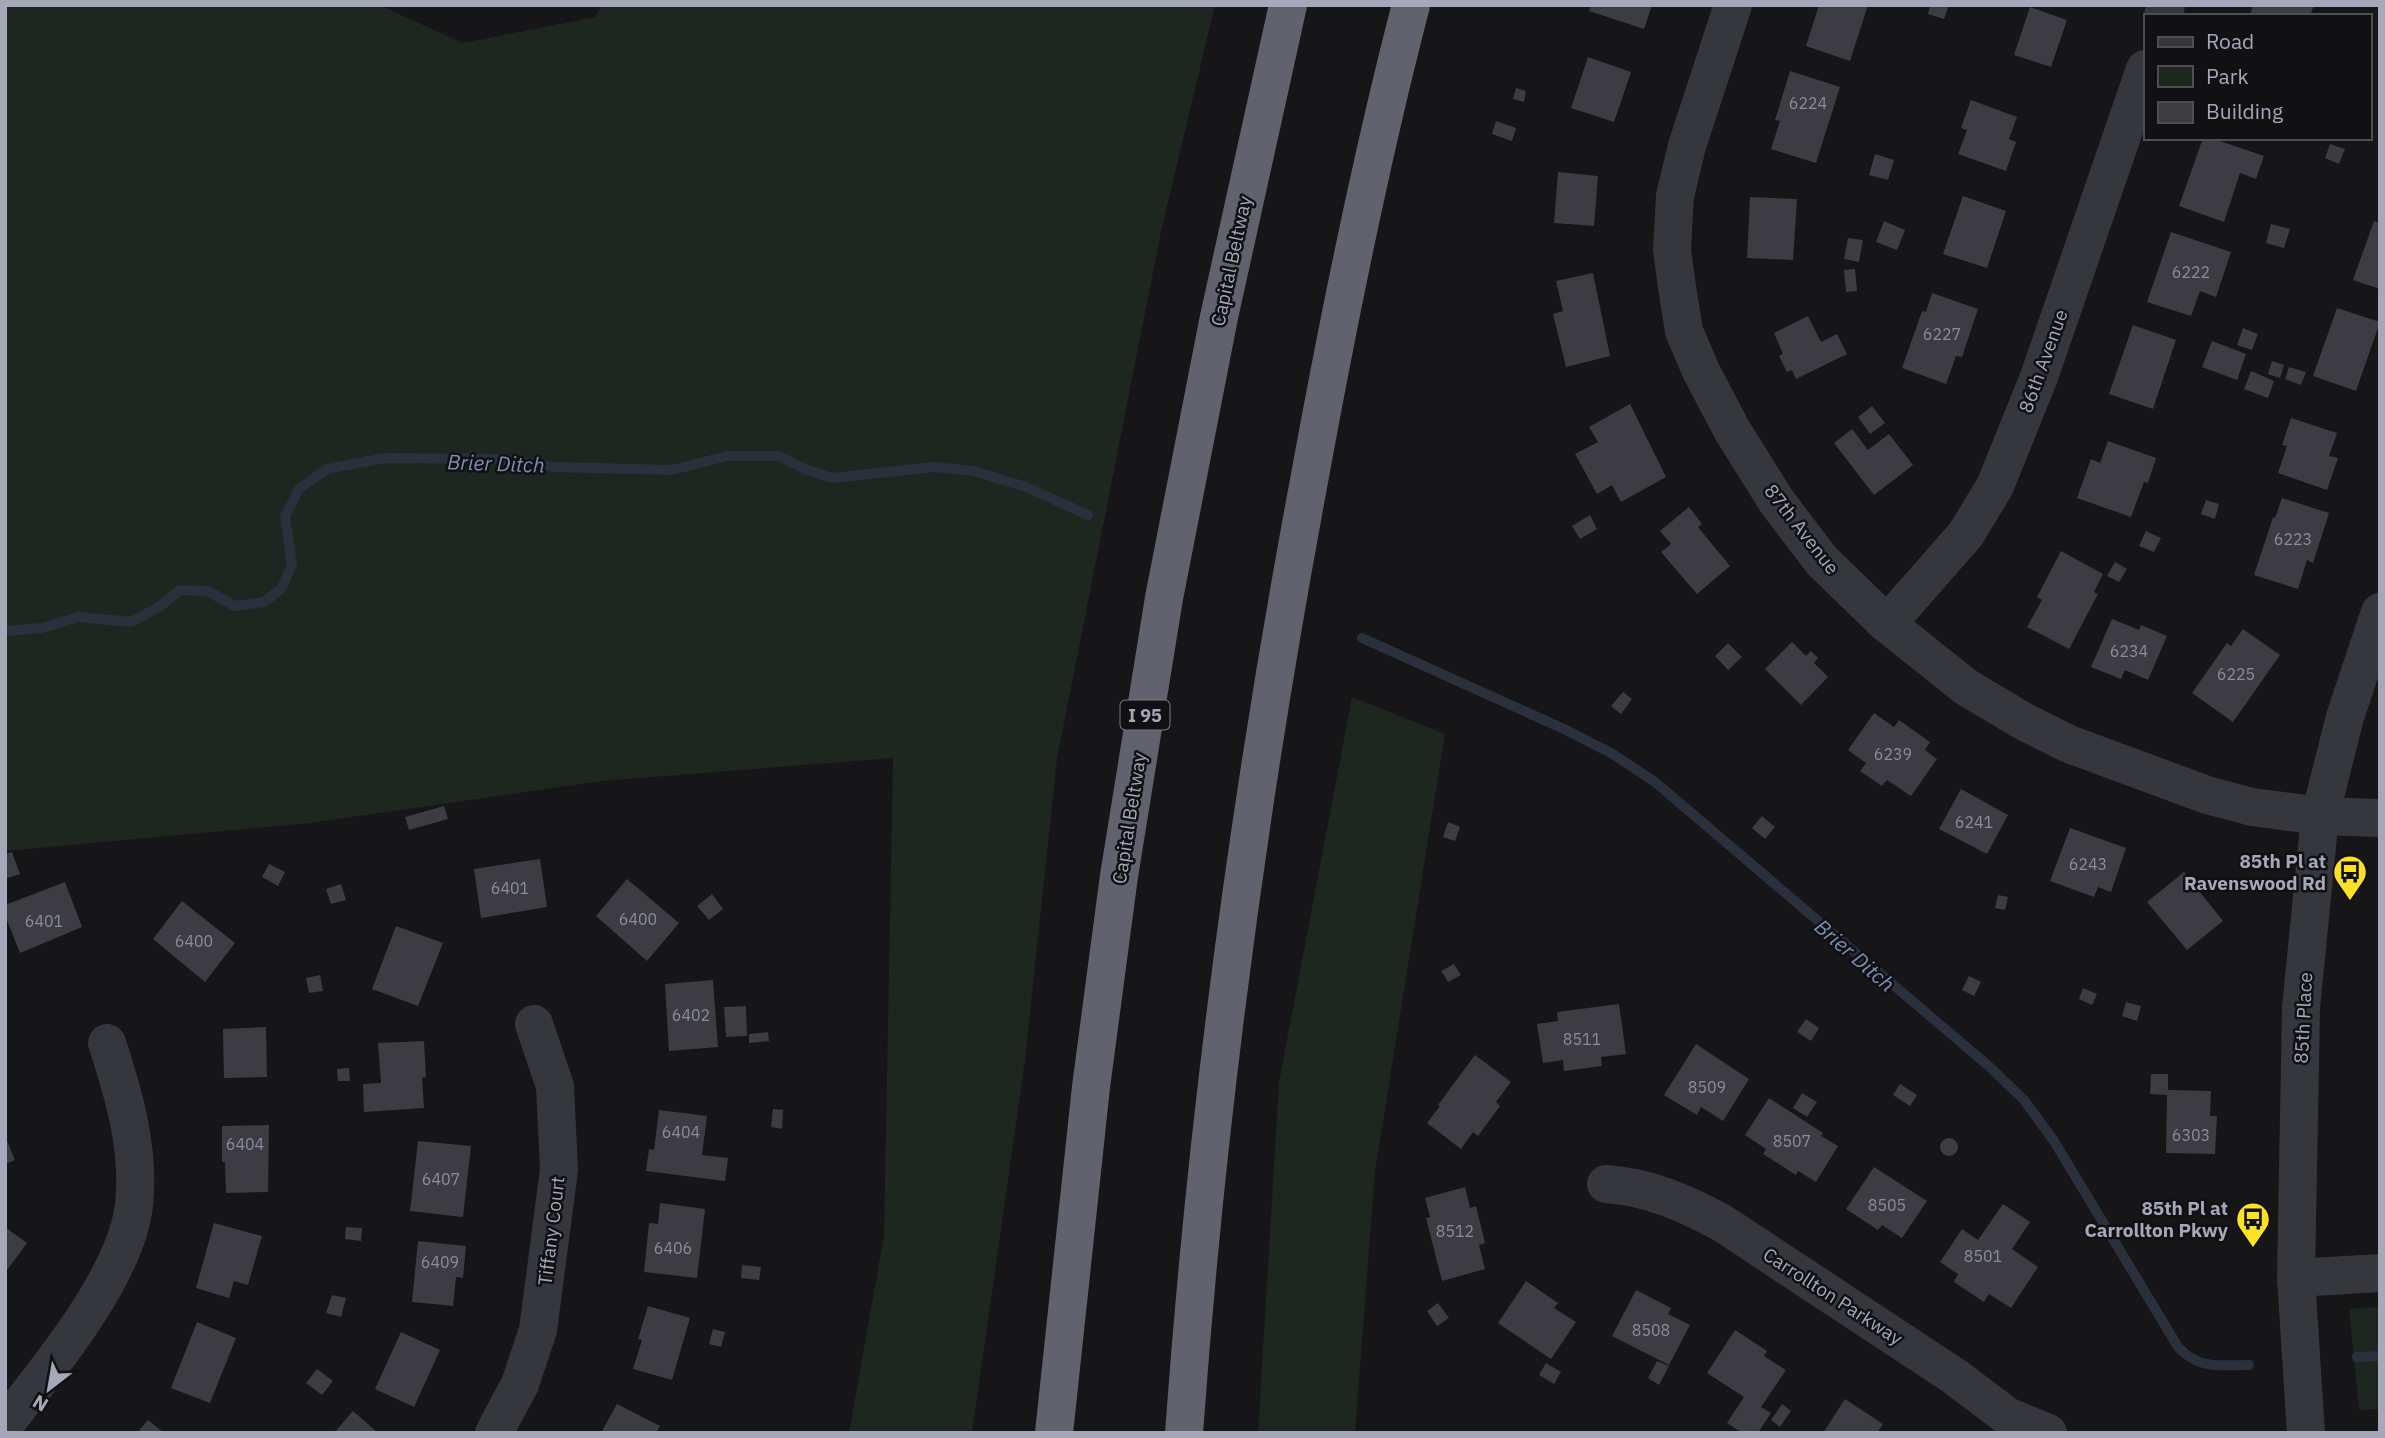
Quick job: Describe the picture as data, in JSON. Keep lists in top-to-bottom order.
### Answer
{
  "streets": {
    "highway": ["Capital Beltway", "I 95"],
    "street": [
      "86th Avenue",
      "87th Avenue",
      "85th Place",
      "Tiffany Court",
      "Carrollton Parkway"
    ]
  },
  "crossings": [
    ["86th Avenue", "87th Avenue"],
    ["87th Avenue", "85th Place"]
  ],
  "water": ["Brier Ditch"],
  "places": {
    "bus stop": ["85th Pl at Ravenswood Rd", "85th Pl at Carrollton Pkwy"]
  },
  "house_numbers": [
    "6224",
    "6222",
    "6227",
    "6223",
    "6234",
    "6225",
    "6239",
    "6241",
    "6243",
    "6401",
    "6400",
    "6401",
    "6400",
    "6402",
    "8511",
    "8509",
    "6404",
    "6303",
    "8507",
    "6404",
    "6407",
    "8505",
    "8512",
    "6406",
    "8501",
    "6409",
    "8508"
  ],
  "legend": ["Road", "Park", "Building"],
  "north": "bottom left"
}
